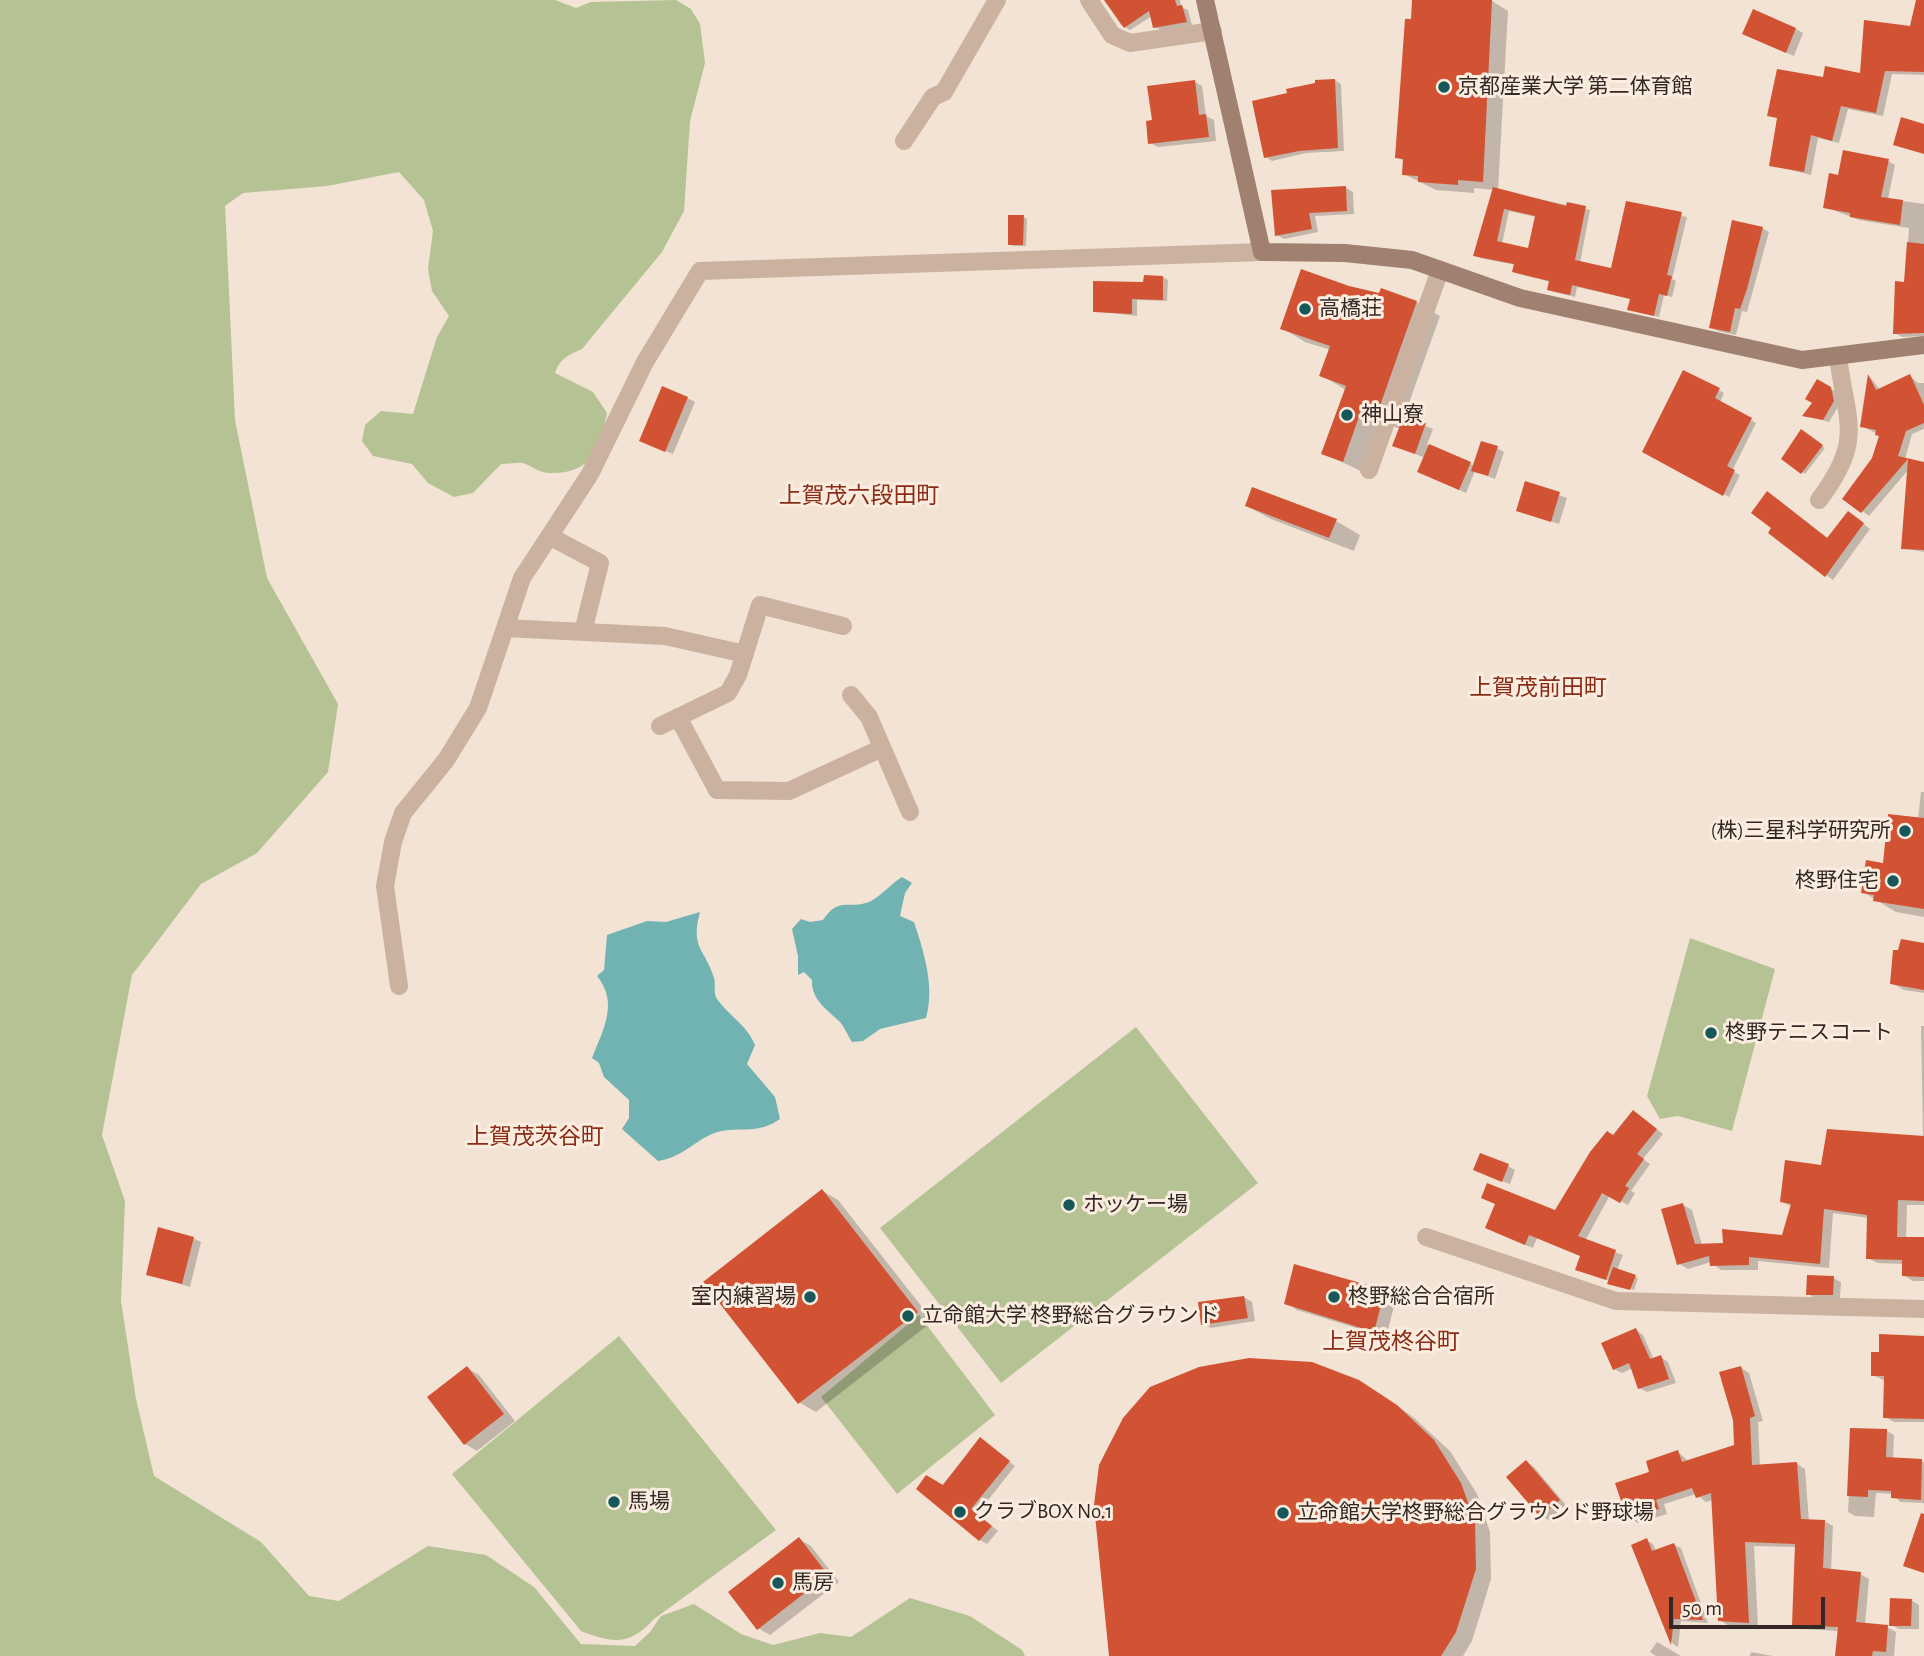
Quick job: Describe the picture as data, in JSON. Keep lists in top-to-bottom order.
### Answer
{
  "districts": [
    "上賀茂六段田町",
    "上賀茂前田町",
    "上賀茂茨谷町",
    "上賀茂柊谷町"
  ],
  "places": [
    "京都産業大学 第二体育館",
    "高橋荘",
    "神山寮",
    "(株)三星科学研究所",
    "柊野住宅",
    "柊野テニスコート",
    "ホッケー場",
    "室内練習場",
    "柊野総合合宿所",
    "立命館大学 柊野総合グラウンド",
    "馬場",
    "クラブBOX No.1",
    "立命館大学柊野総合グラウンド野球場",
    "馬房"
  ],
  "scale_bar": "50 m"
}
